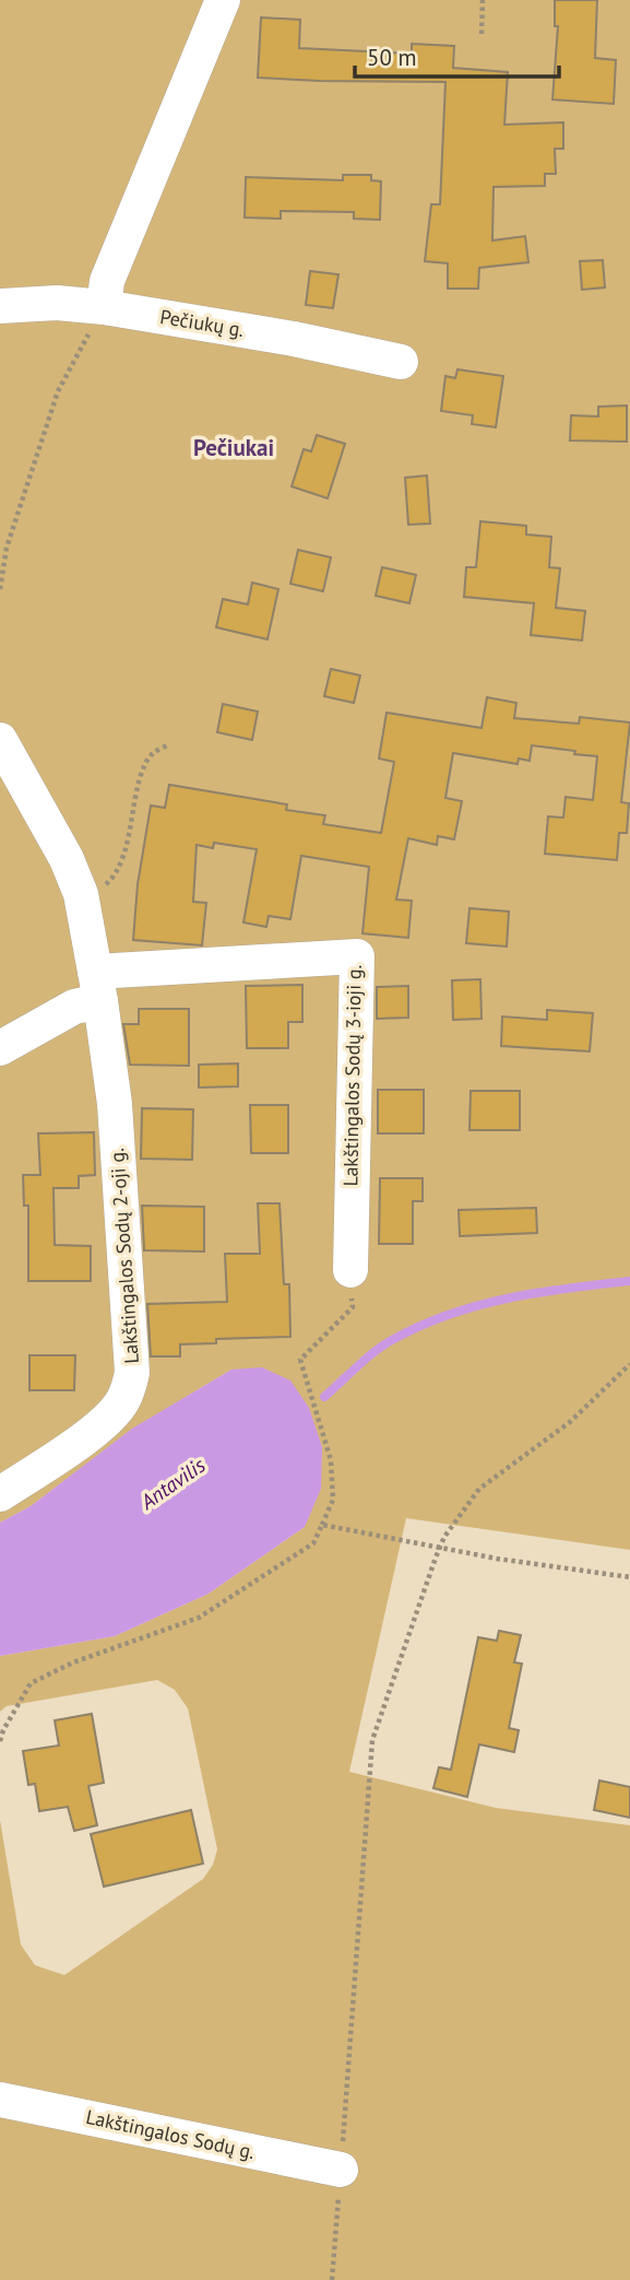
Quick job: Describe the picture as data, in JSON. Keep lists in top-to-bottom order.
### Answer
{
  "streets": {
    "street": [
      "Pečiukų g.",
      "Lakštingalos Sodų 3-ioji g.",
      "Lakštingalos Sodų 2-oji g.",
      "Lakštingalos Sodų g."
    ]
  },
  "crossings": [
    ["Lakštingalos Sodų 3-ioji g.", "Lakštingalos Sodų 2-oji g."]
  ],
  "districts": ["Pečiukai"],
  "water": ["Antavilis"],
  "scale_bar": "50 m"
}
